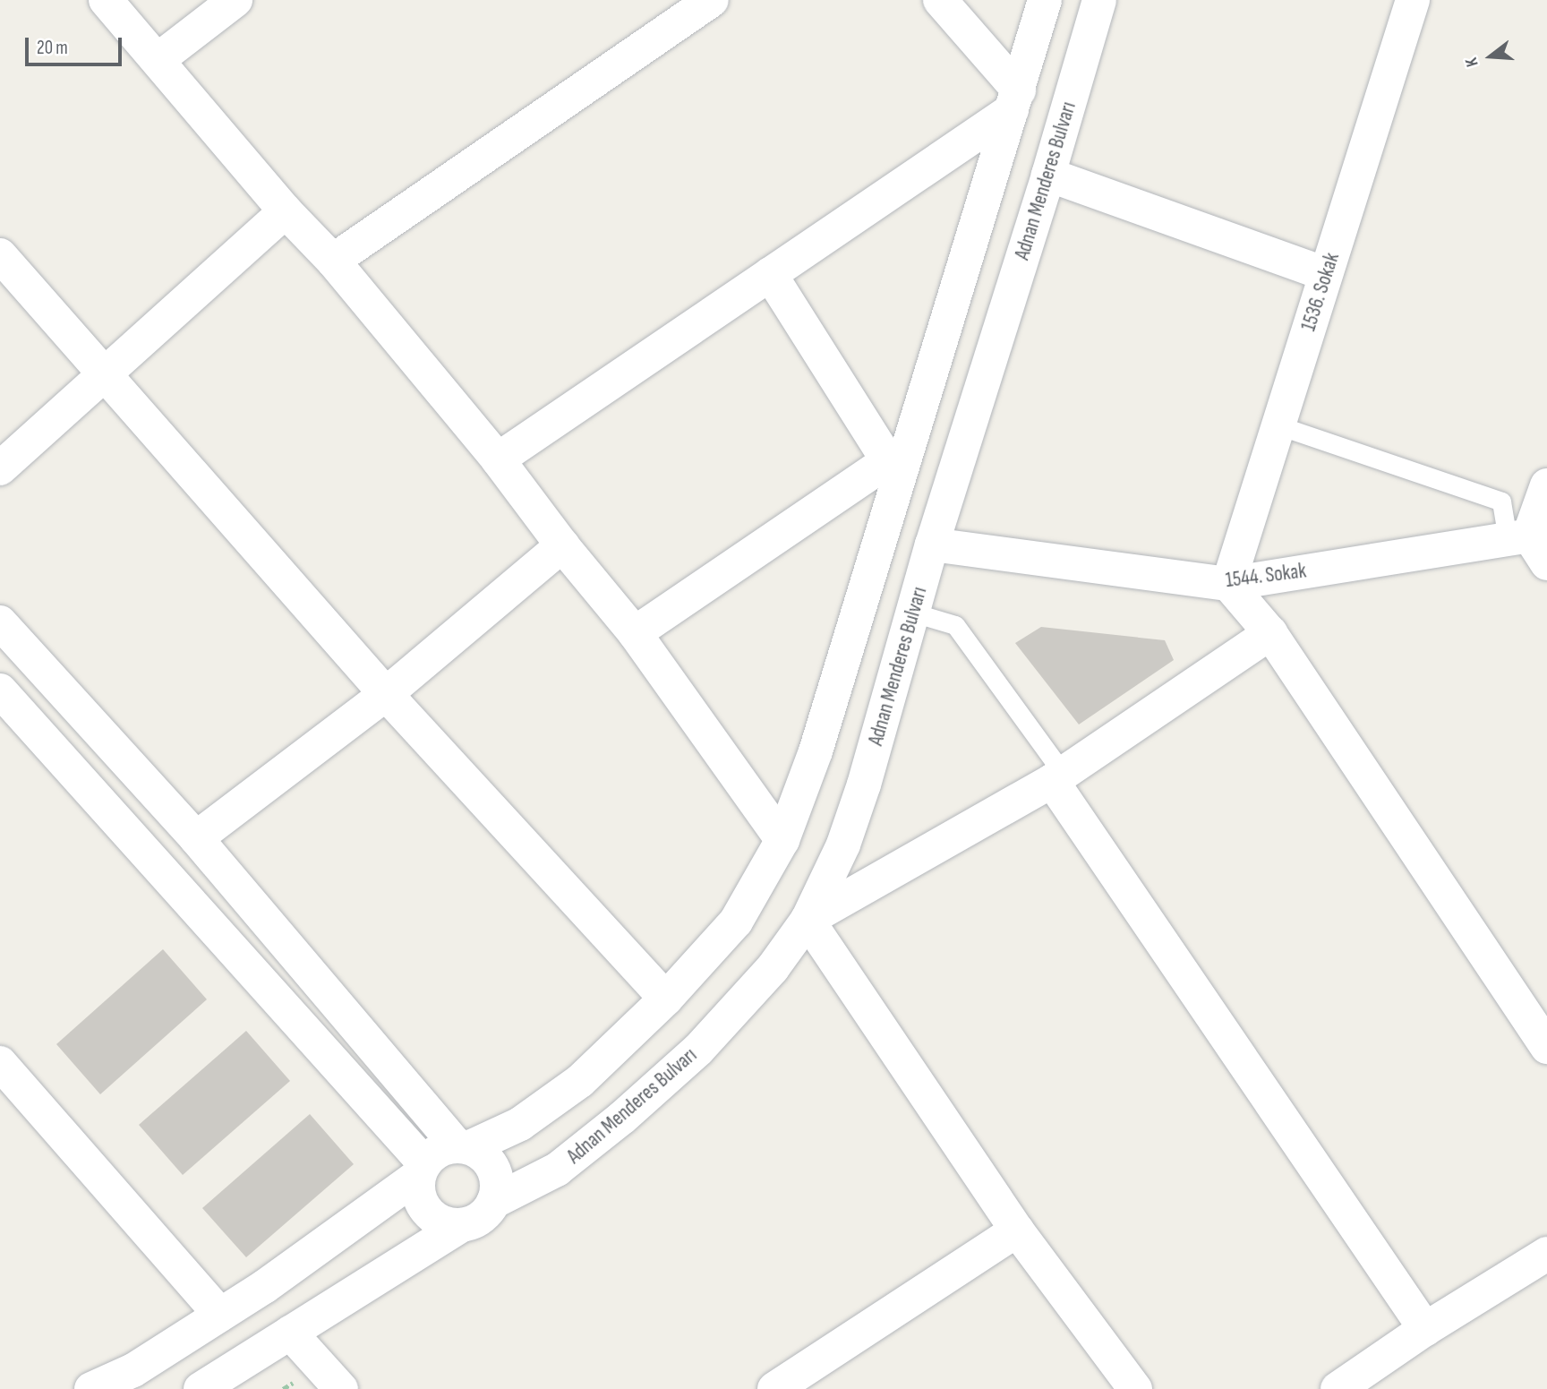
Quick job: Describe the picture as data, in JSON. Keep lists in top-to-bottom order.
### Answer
{
  "streets": {
    "street": ["Adnan Menderes Bulvarı", "1536. Sokak", "1544. Sokak"]
  },
  "crossings": [
    ["Adnan Menderes Bulvarı", "1544. Sokak"],
    ["1536. Sokak", "1544. Sokak"]
  ],
  "scale_bar": "20 m",
  "north": "left"
}
